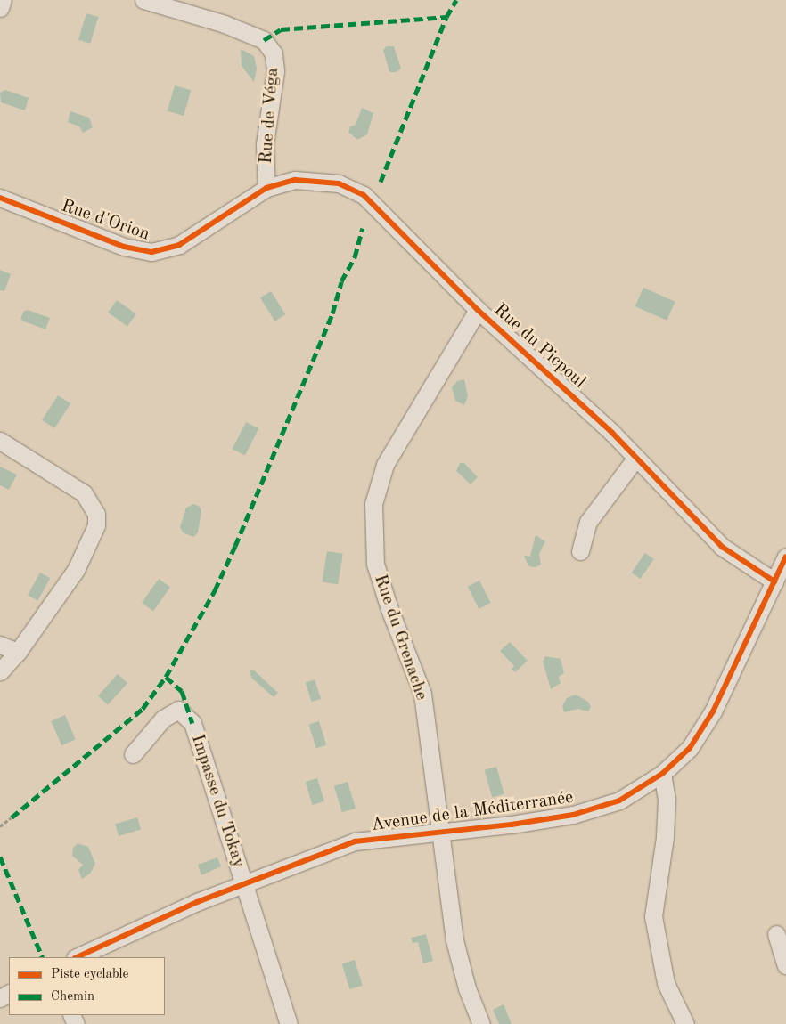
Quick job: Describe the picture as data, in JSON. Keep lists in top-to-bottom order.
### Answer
{
  "streets": {
    "street": [
      "Rue de Véga",
      "Rue d'Orion",
      "Rue du Picpoul",
      "Rue du Grenache",
      "Impasse du Tokay",
      "Avenue de la Méditerranée"
    ]
  },
  "crossings": [
    ["Rue de Véga", "Rue d'Orion"],
    ["Rue de Véga", "Rue du Picpoul"],
    ["Rue d'Orion", "Rue du Picpoul"],
    ["Rue du Picpoul", "Rue du Grenache"],
    ["Rue du Picpoul", "Avenue de la Méditerranée"],
    ["Rue du Grenache", "Avenue de la Méditerranée"],
    ["Impasse du Tokay", "Avenue de la Méditerranée"]
  ],
  "legend": ["Piste cyclable", "Chemin"]
}
